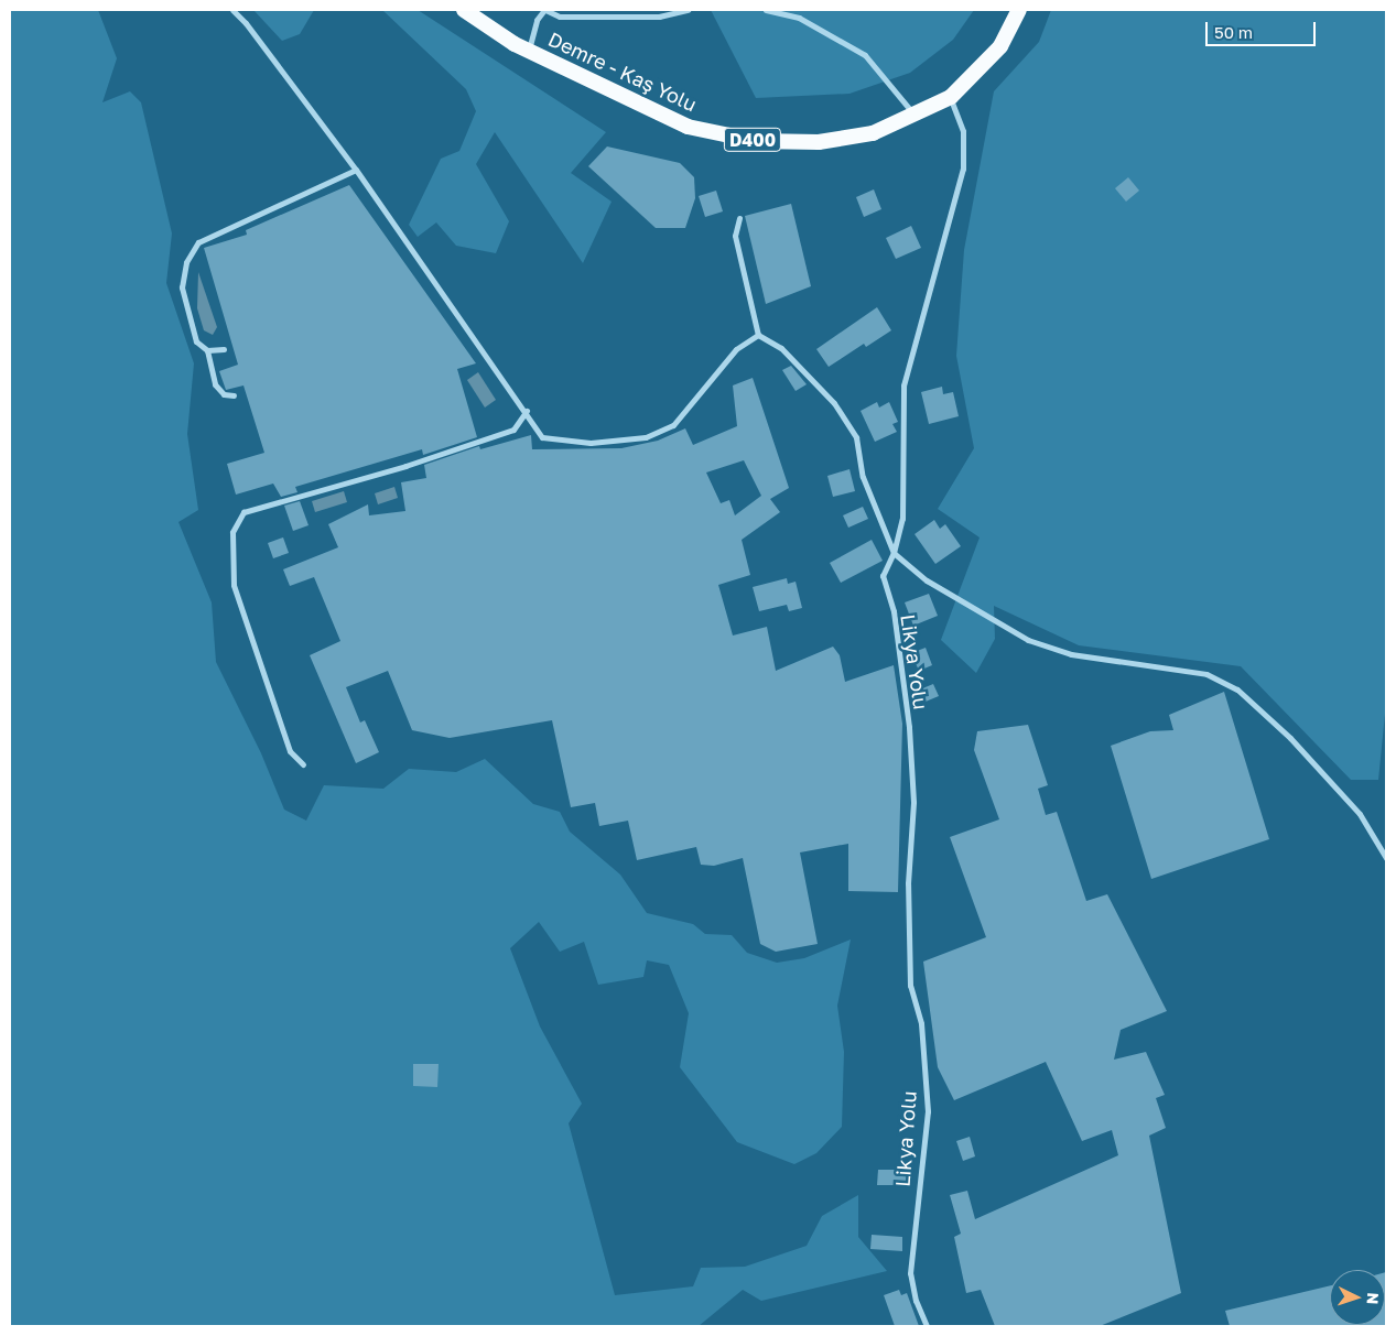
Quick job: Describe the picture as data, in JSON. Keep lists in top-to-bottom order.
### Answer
{
  "streets": {
    "highway": ["Demre - Kaş Yolu", "D400"],
    "street": ["Likya Yolu"]
  },
  "crossings": [
    ["Demre - Kaş Yolu", "Likya Yolu"]
  ],
  "scale_bar": "50 m",
  "north": "right"
}
